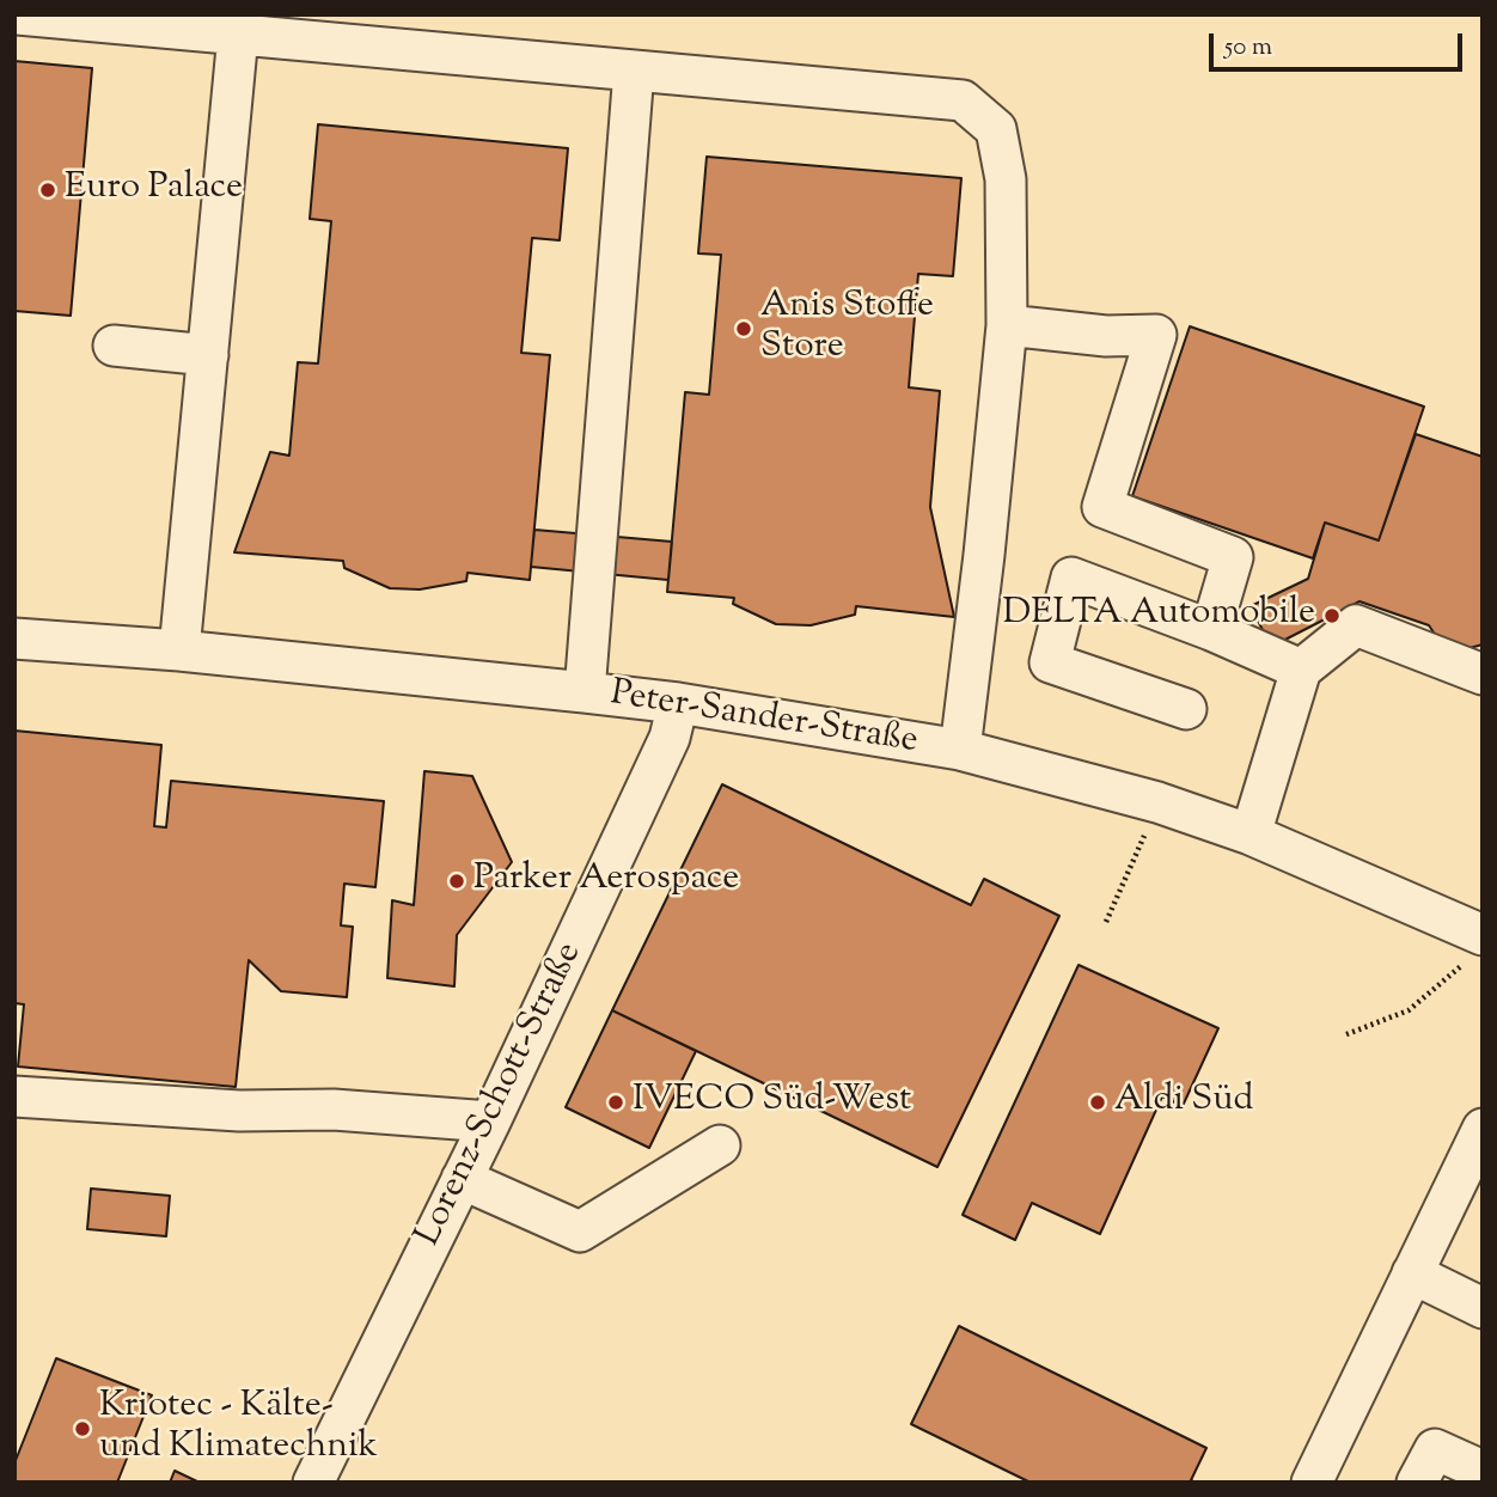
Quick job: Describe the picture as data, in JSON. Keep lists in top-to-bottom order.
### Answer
{
  "streets": {
    "street": ["Peter-Sander-Straße", "Lorenz-Schott-Straße"]
  },
  "crossings": [
    ["Peter-Sander-Straße", "Lorenz-Schott-Straße"]
  ],
  "places": [
    "Euro Palace",
    "Anis Stoffe Store",
    "DELTA Automobile",
    "Parker Aerospace",
    "IVECO Süd-West",
    "Aldi Süd",
    "Kriotec - Kälte- und Klimatechnik"
  ],
  "scale_bar": "50 m"
}
